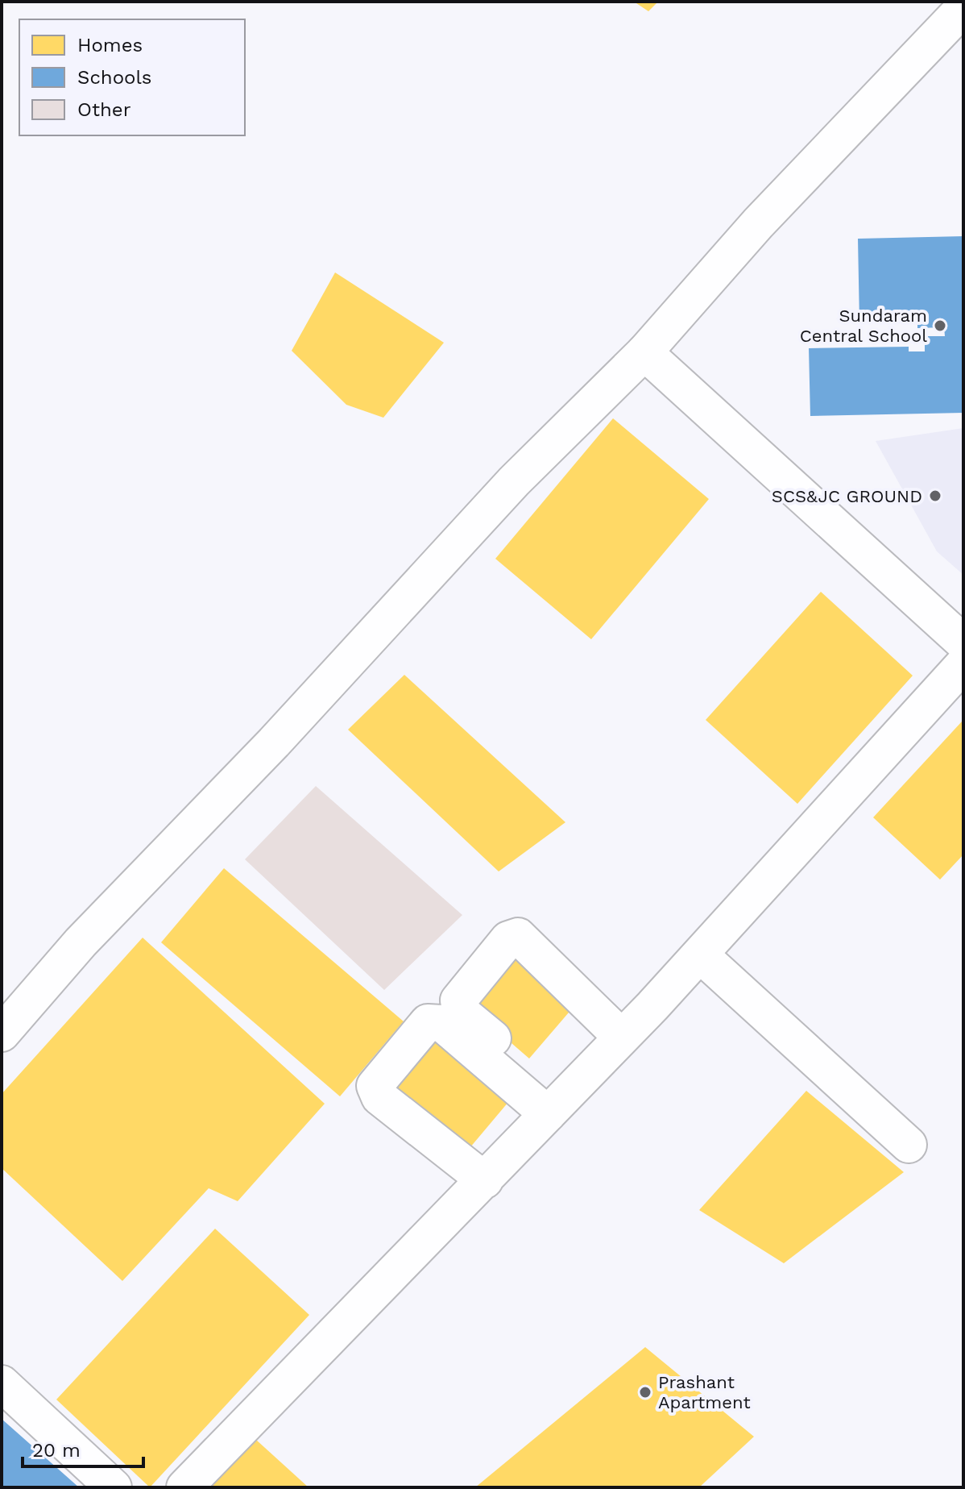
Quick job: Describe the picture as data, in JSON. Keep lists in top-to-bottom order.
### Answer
{
  "places": ["Sundaram Central School", "SCS&JC GROUND", "Prashant Apartment"],
  "legend": ["Homes", "Schools", "Other"],
  "scale_bar": "20 m"
}
